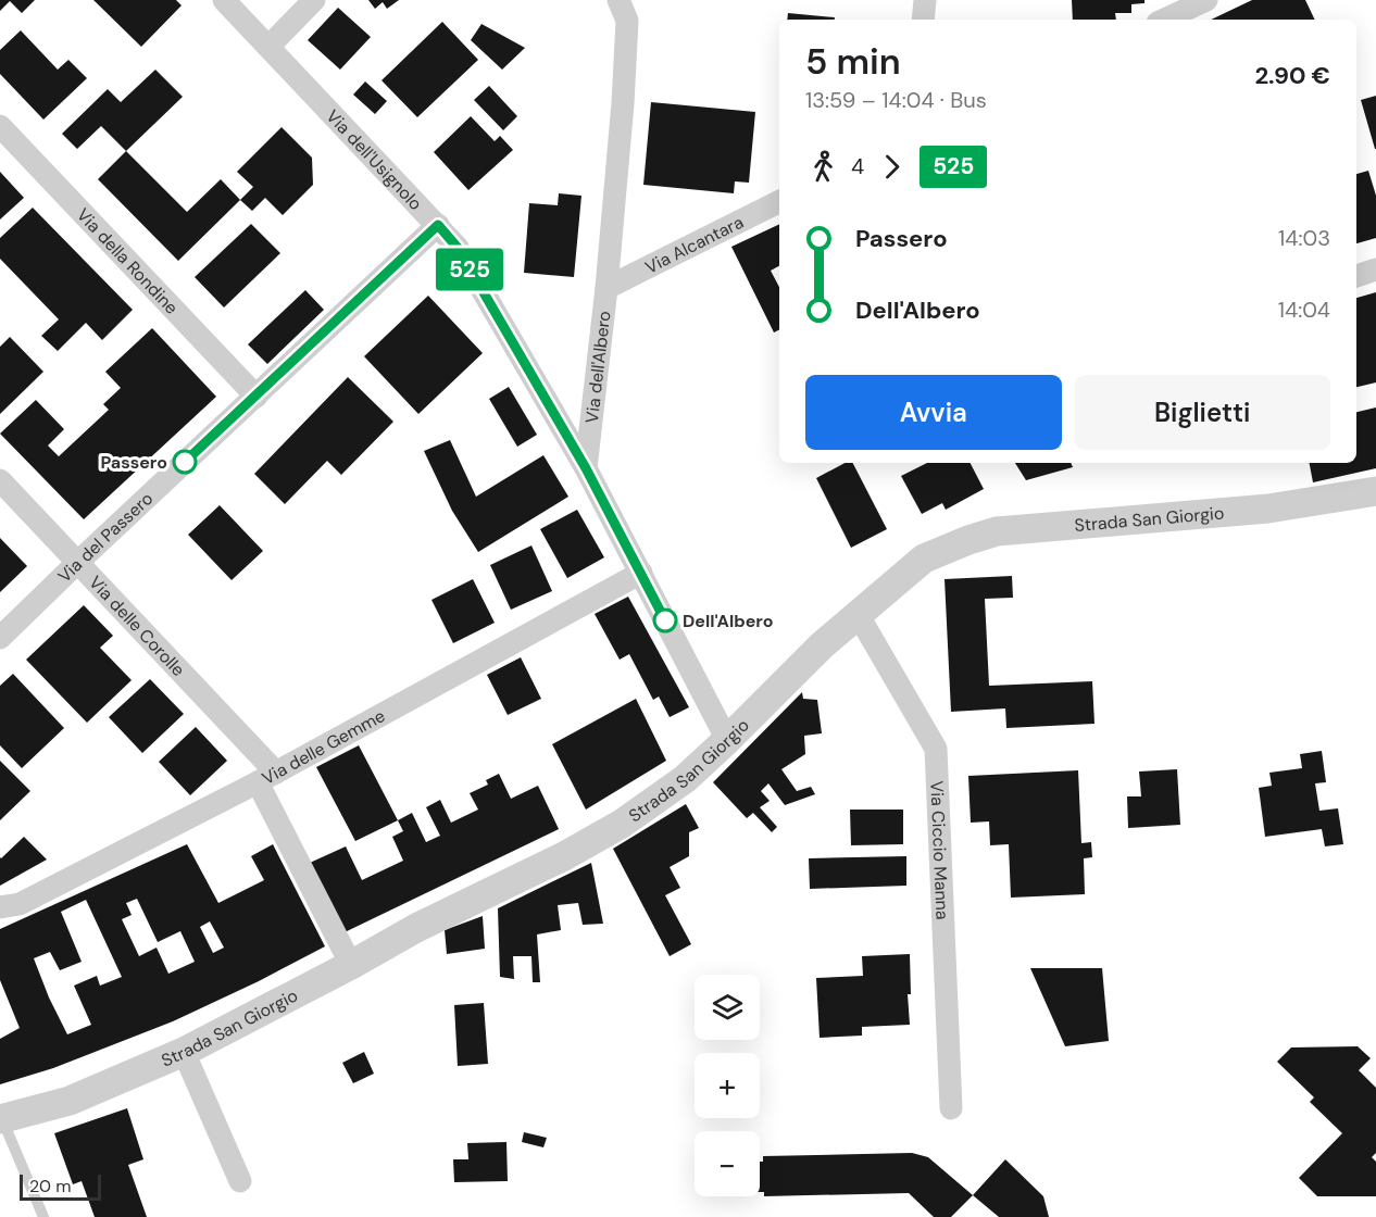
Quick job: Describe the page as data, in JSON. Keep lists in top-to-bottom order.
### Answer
{
  "streets": {
    "street": [
      "Via dell'Usignolo",
      "Via Alcantara",
      "Via della Rondine",
      "Via dell'Albero",
      "Strada San Giorgio",
      "Via del Passero",
      "Via delle Corolle",
      "Via delle Gemme",
      "Via Ciccio Manna"
    ]
  },
  "crossings": [
    ["Via dell'Usignolo", "Via dell'Albero"],
    ["Via dell'Usignolo", "Via del Passero"],
    ["Via Alcantara", "Via dell'Albero"],
    ["Via della Rondine", "Via del Passero"],
    ["Strada San Giorgio", "Via delle Corolle"],
    ["Strada San Giorgio", "Via Ciccio Manna"],
    ["Via del Passero", "Via delle Corolle"],
    ["Via delle Corolle", "Via delle Gemme"]
  ],
  "places": ["Passero", "Dell'Albero"],
  "lines": ["bus line 525"],
  "scale_bar": "20 m",
  "page": {
    "on_map": "525",
    "heading": ["5 min", "13:59 – 14:04 · Bus", "2.90 €"],
    "legs": ["4", "525"],
    "list": [
      {
        "name": "Passero",
        "value": "14:03"
      },
      {
        "name": "Dell'Albero",
        "value": "14:04"
      }
    ],
    "buttons": ["Avvia", "Biglietti"],
    "map_buttons": ["+", "−"],
    "scale": "20 m"
  }
}
